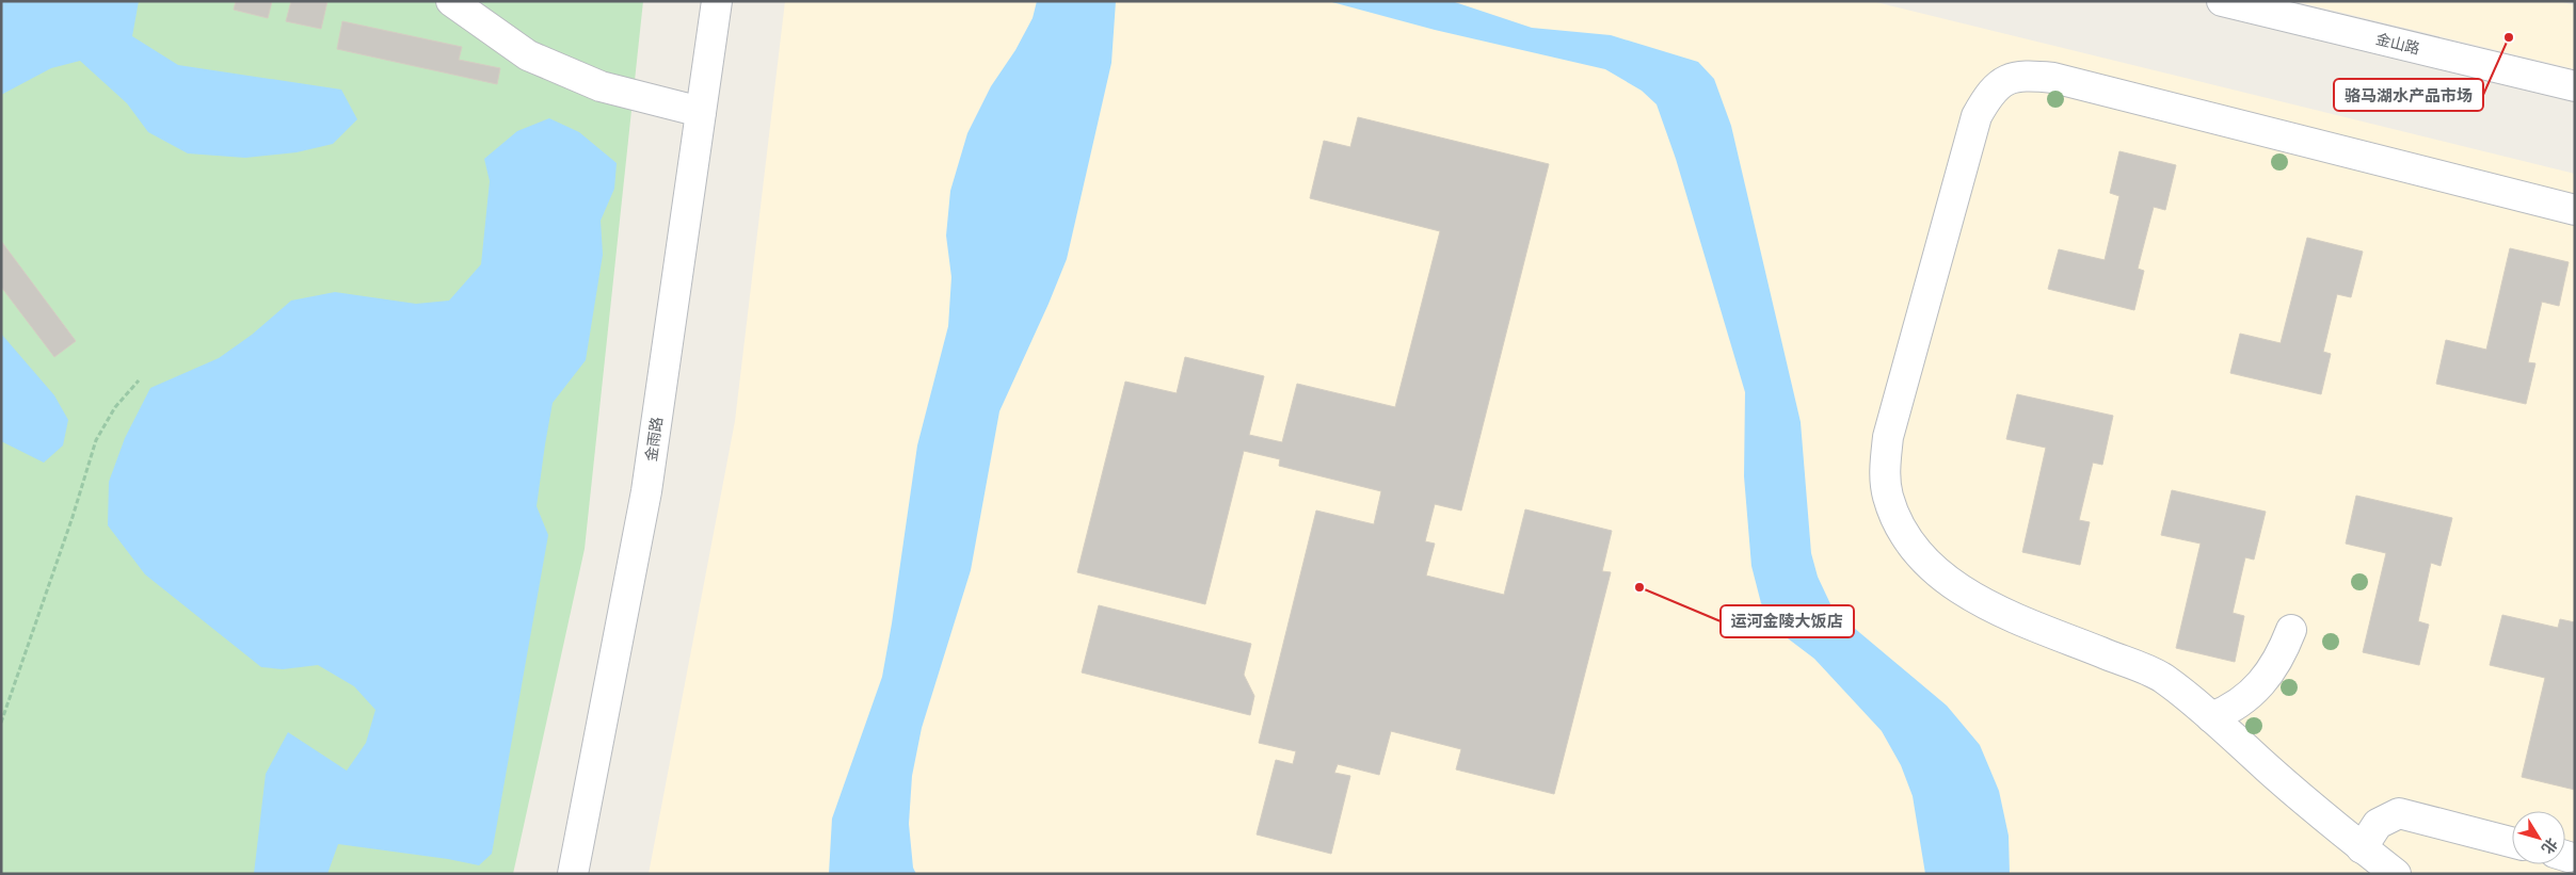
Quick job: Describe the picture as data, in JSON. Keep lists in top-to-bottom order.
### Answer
{
  "streets": {
    "street": ["金山路", "金雨路"]
  },
  "places": ["骆马湖水产品市场", "运河金陵大饭店"],
  "north": "bottom right"
}
